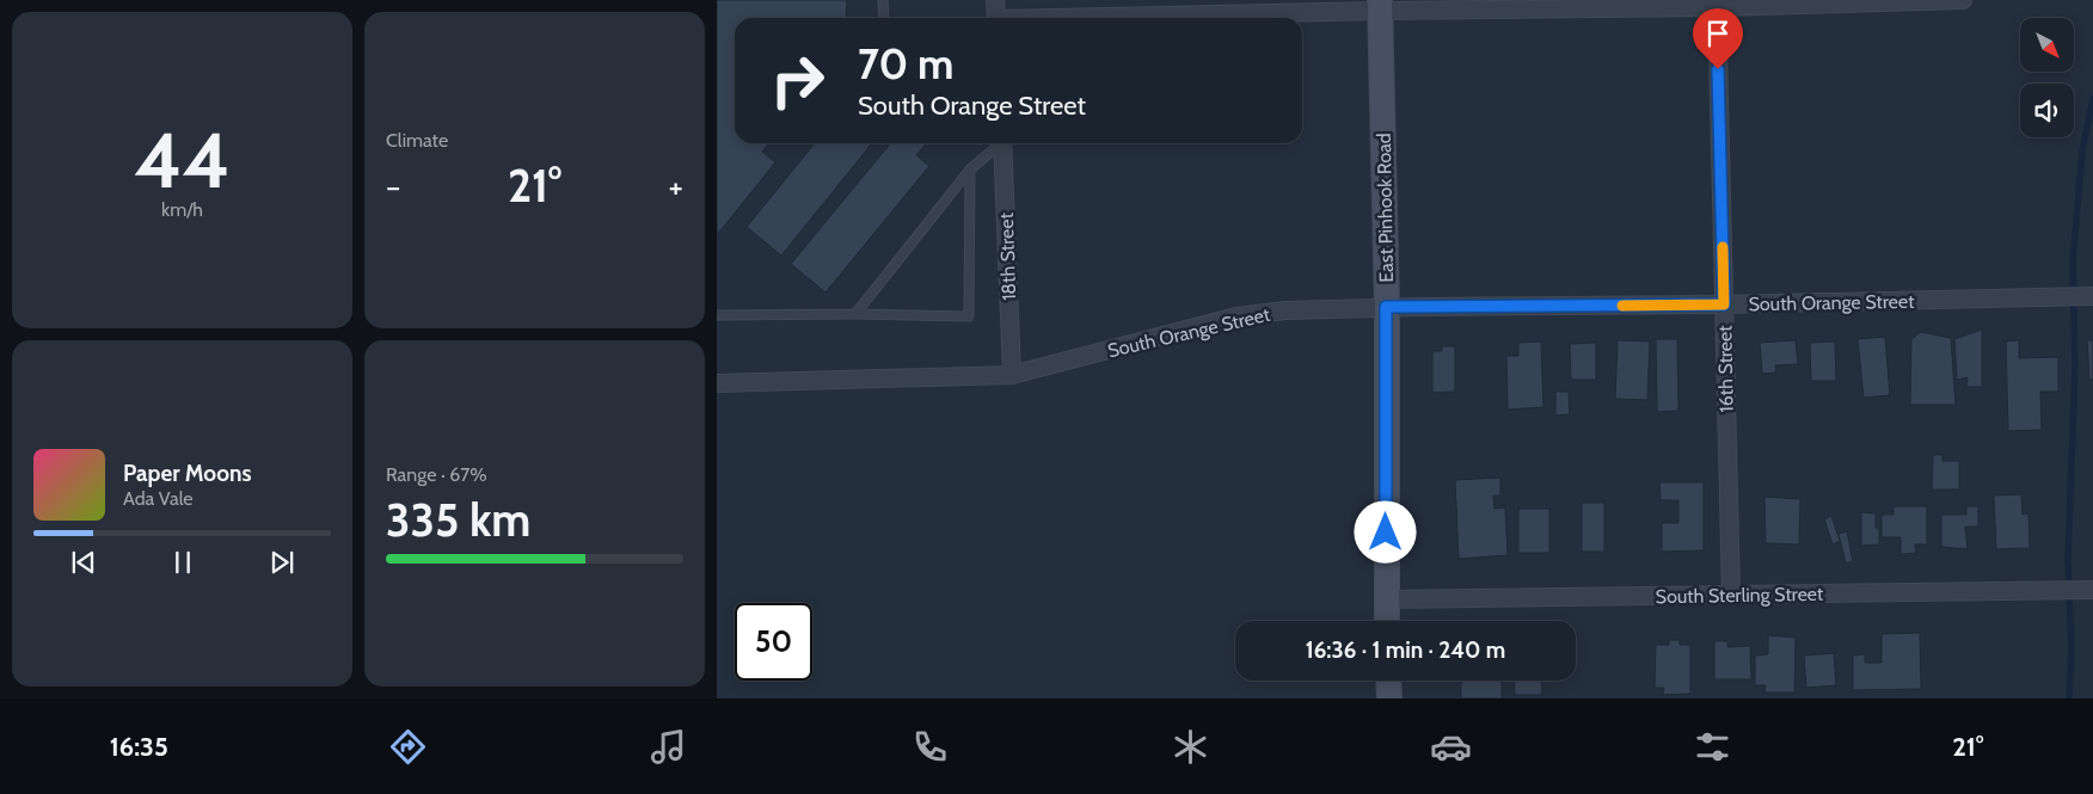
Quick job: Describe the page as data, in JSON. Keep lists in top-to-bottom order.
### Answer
{
  "streets": {
    "main road": ["East Pinhook Road"],
    "street": [
      "18th Street",
      "South Orange Street",
      "16th Street",
      "South Sterling Street"
    ]
  },
  "crossings": [
    ["East Pinhook Road", "South Orange Street"],
    ["East Pinhook Road", "South Sterling Street"],
    ["18th Street", "South Orange Street"],
    ["South Orange Street", "16th Street"],
    ["16th Street", "South Sterling Street"]
  ],
  "north": "bottom right",
  "page": {
    "tile": [
      ["44", "km/h"],
      "Climate",
      ["Range · 67%", "335 km"]
    ],
    "turn": ["70 m", "South Orange Street"],
    "heat": ["−", "21°", "+"],
    "song": ["Paper Moons", "Ada Vale"],
    "limit": "50",
    "trip": "16:36 · 1 min · 240 m",
    "tabs": ["16:35", "21°"]
  }
}
